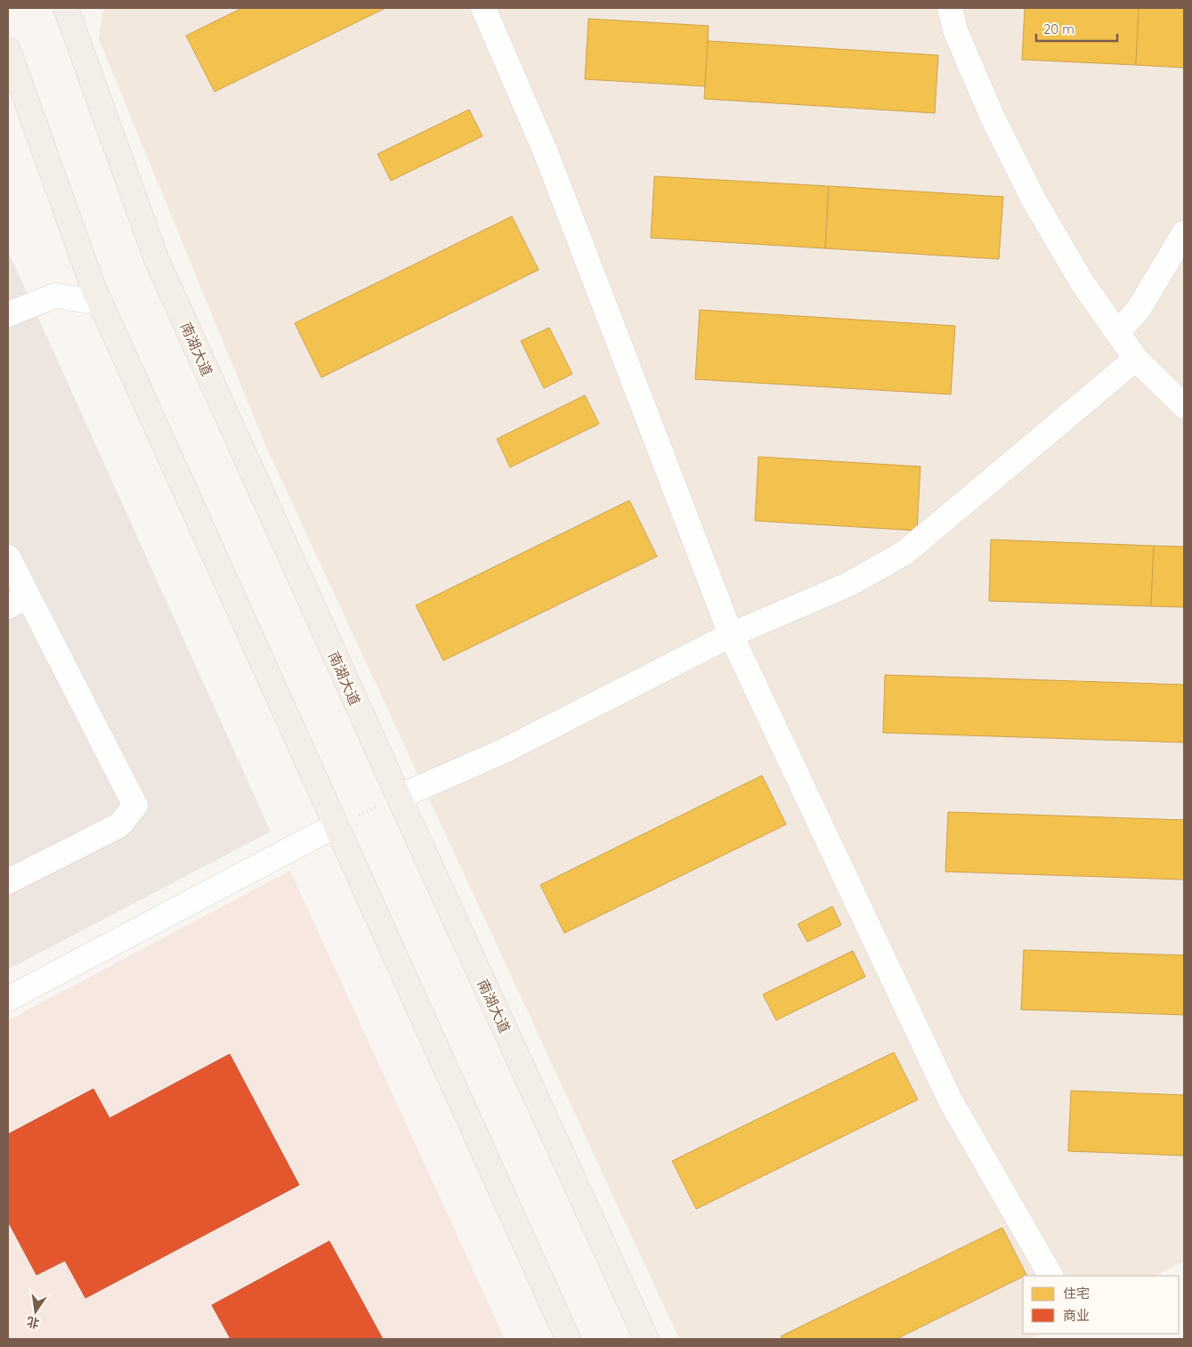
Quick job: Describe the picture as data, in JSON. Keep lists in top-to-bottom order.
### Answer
{
  "streets": {
    "main road": ["南湖大道"]
  },
  "legend": ["住宅", "商业"],
  "scale_bar": "20 m",
  "north": "bottom"
}
